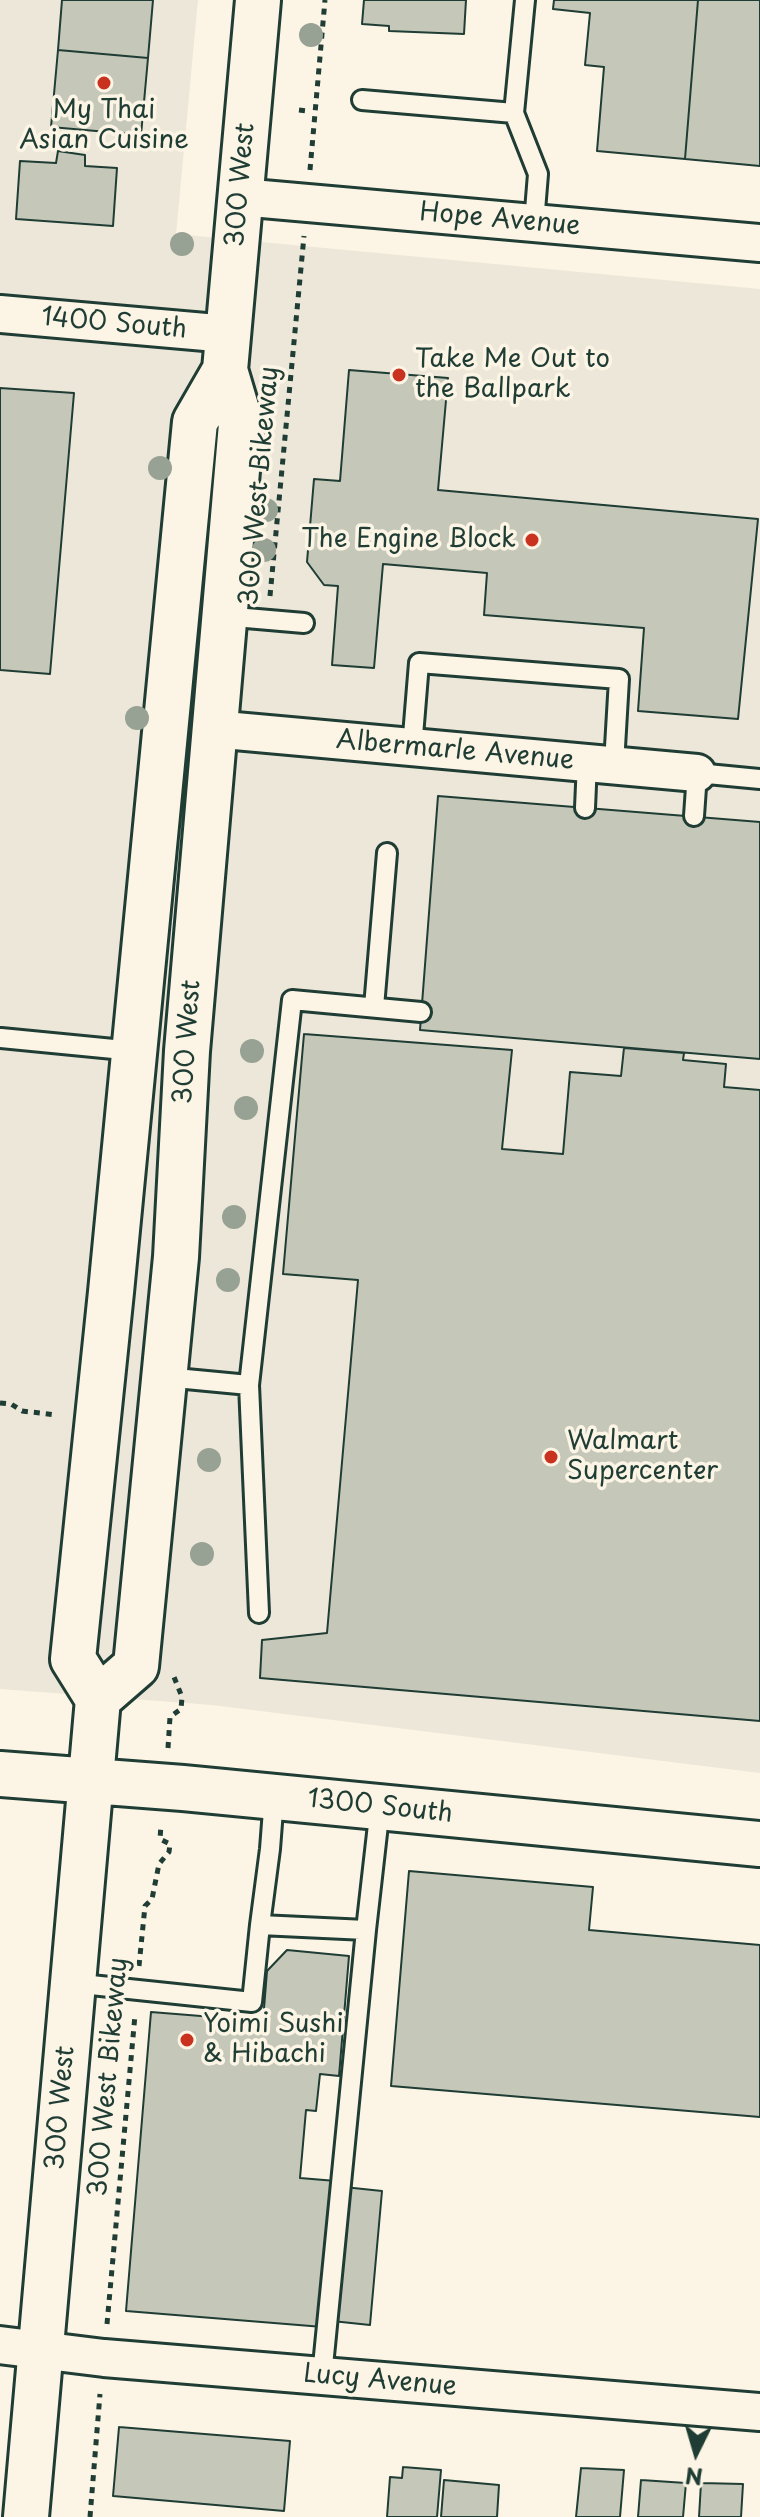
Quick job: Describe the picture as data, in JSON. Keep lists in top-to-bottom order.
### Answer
{
  "streets": {
    "main road": ["300 West", "1300 South"],
    "street": [
      "Hope Avenue",
      "1400 South",
      "Albermarle Avenue",
      "Lucy Avenue"
    ],
    "path": ["300 West Bikeway"]
  },
  "crossings": [
    ["300 West", "Hope Avenue"],
    ["300 West", "1400 South"],
    ["300 West", "Albermarle Avenue"],
    ["300 West", "1300 South"],
    ["300 West", "Lucy Avenue"]
  ],
  "places": [
    "My Thai Asian Cuisine",
    "Take Me Out to the Ballpark",
    "The Engine Block",
    "Walmart Supercenter",
    "Yoimi Sushi & Hibachi"
  ],
  "north": "bottom"
}
